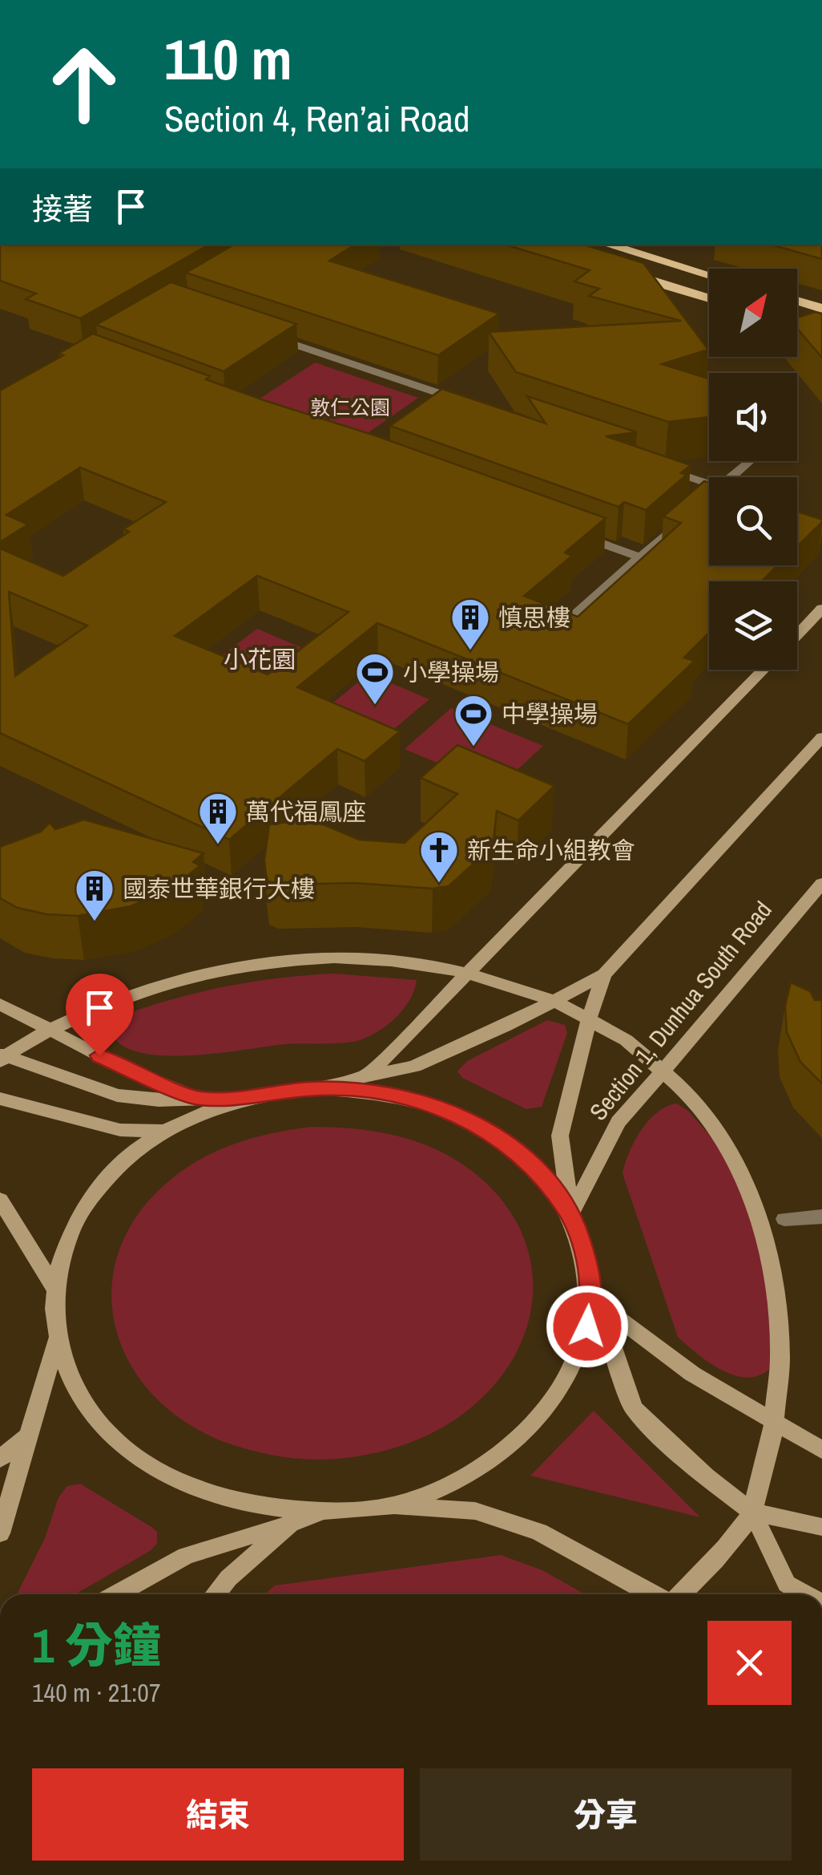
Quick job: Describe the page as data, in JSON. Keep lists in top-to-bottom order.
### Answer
{
  "streets": {
    "main road": ["Section 1, Dunhua South Road"]
  },
  "parks": ["敦仁公園", "小花園"],
  "places": {
    "building": ["慎思樓", "萬代福鳳座", "國泰世華銀行大樓"],
    "sports": ["小學操場", "中學操場"],
    "church": ["新生命小組教會"]
  },
  "north": "top right",
  "page": {
    "turn": ["110 m", "Section 4, Ren’ai Road"],
    "then": "接著",
    "heading": ["1 分鐘", "140 m · 21:07"],
    "buttons": ["結束", "分享"]
  }
}
